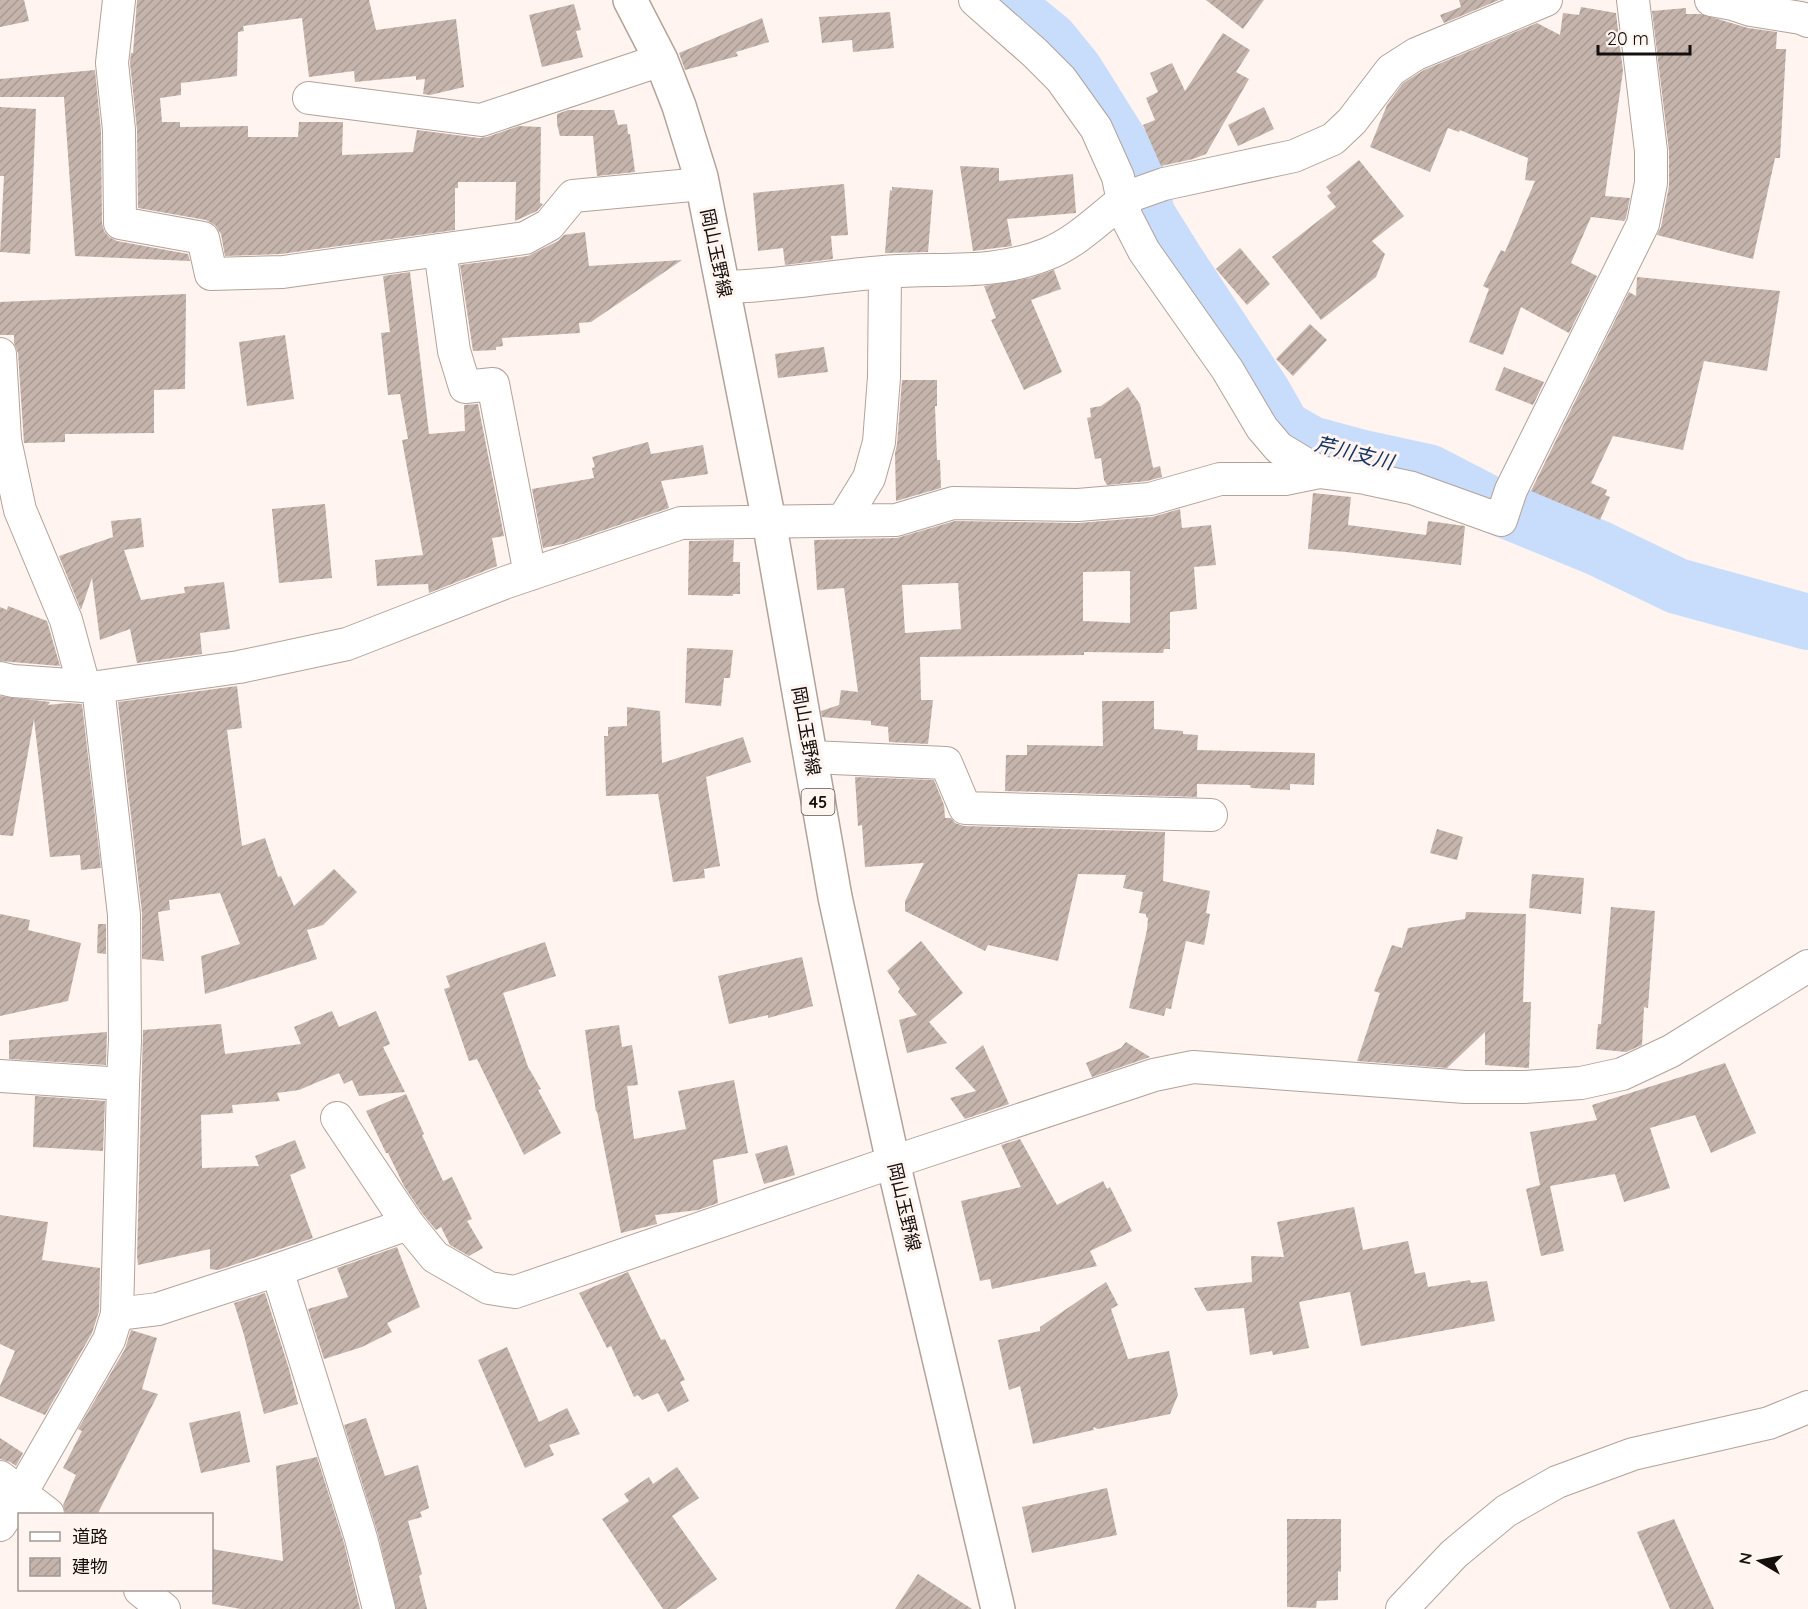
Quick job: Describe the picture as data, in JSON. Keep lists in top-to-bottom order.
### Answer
{
  "streets": {
    "main road": ["岡山玉野線", "45"]
  },
  "water": ["芹川支川"],
  "legend": ["道路", "建物"],
  "scale_bar": "20 m",
  "north": "left"
}
